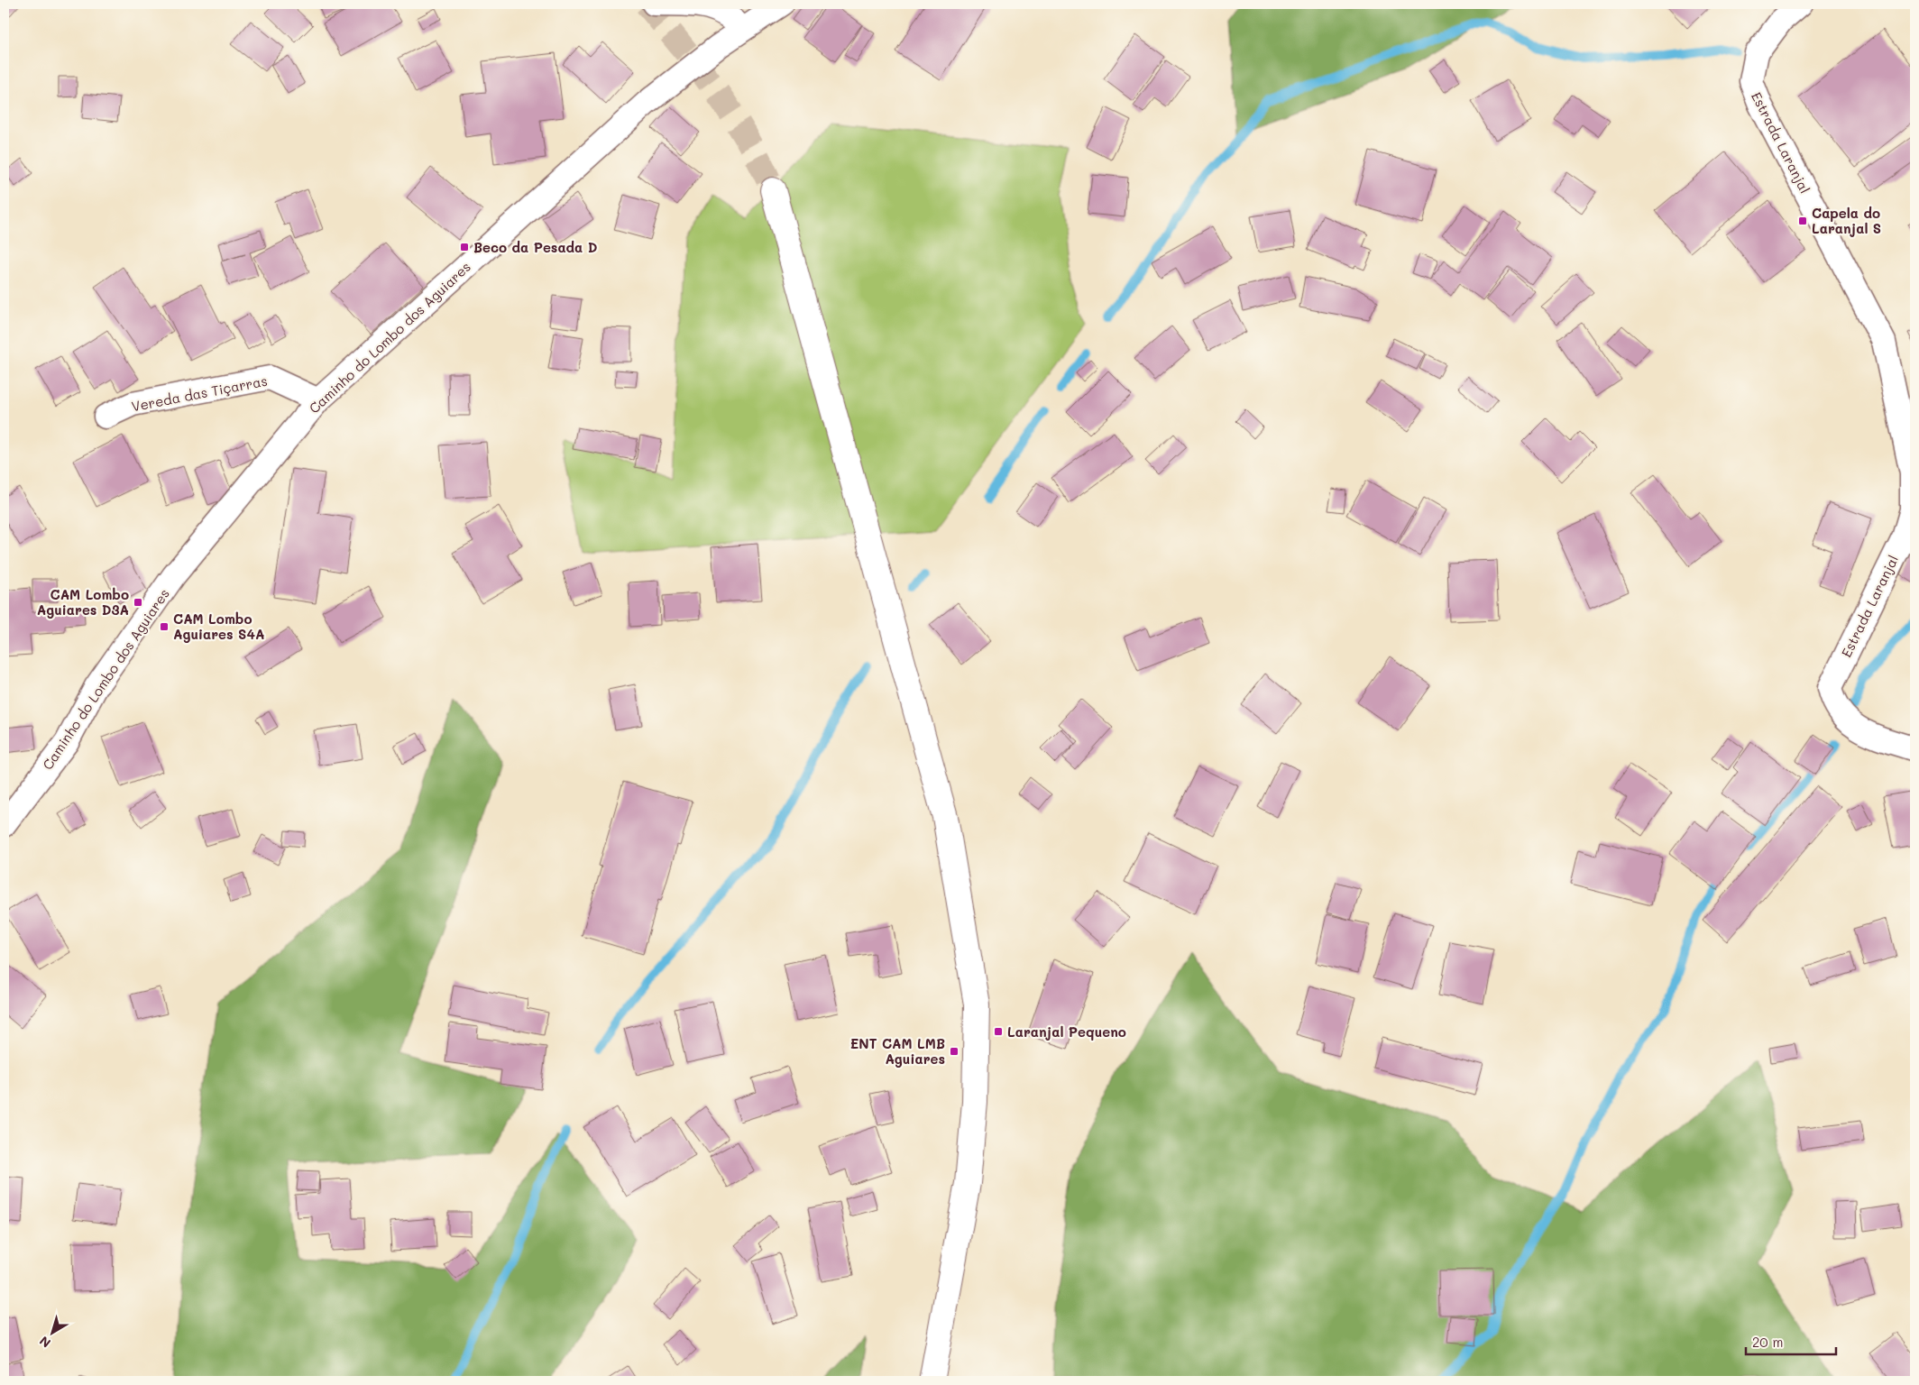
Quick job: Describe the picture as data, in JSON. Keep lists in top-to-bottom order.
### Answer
{
  "streets": {
    "street": ["Estrada Laranjal", "Caminho do Lombo dos Aguiares", "Vereda das Tiçarras"]
  },
  "crossings": [
    ["Caminho do Lombo dos Aguiares", "Vereda das Tiçarras"]
  ],
  "places": {
    "transit": [
      "Capela do Laranjal S",
      "Beco da Pesada D",
      "CAM Lombo Aguiares D3A",
      "CAM Lombo Aguiares S4A",
      "Laranjal Pequeno",
      "ENT CAM LMB Aguiares"
    ]
  },
  "scale_bar": "20 m",
  "north": "bottom left"
}
